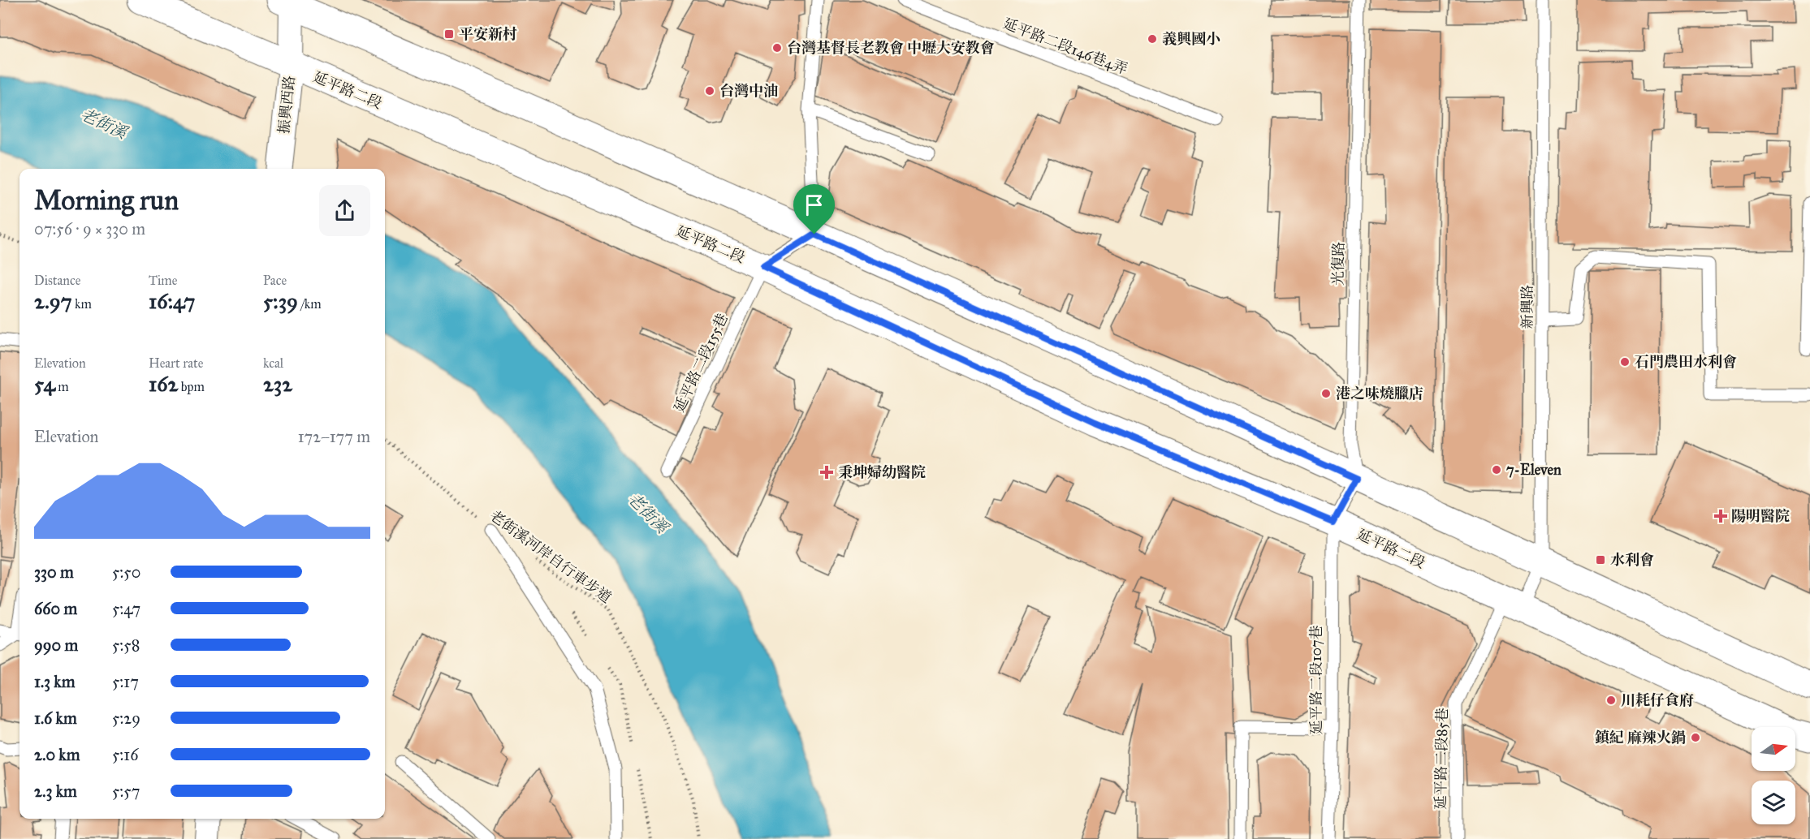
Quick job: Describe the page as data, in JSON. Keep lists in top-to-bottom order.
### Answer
{
  "streets": {
    "main road": ["延平路二段"],
    "street": ["振興西路"],
    "lane": [
      "延平路二段146巷4弄",
      "光復路",
      "新興路",
      "延平路二段155巷",
      "延平路二段107巷",
      "延平路二段85巷"
    ],
    "path": ["老街溪河岸自行車步道"]
  },
  "crossings": [
    ["延平路二段", "振興西路"],
    ["延平路二段", "新興路"],
    ["延平路二段", "延平路二段155巷"],
    ["延平路二段", "延平路二段107巷"],
    ["延平路二段", "延平路二段85巷"],
    ["新興路", "延平路二段85巷"]
  ],
  "water": ["老街溪"],
  "places": {
    "transit": ["平安新村", "水利會"],
    "other": [
      "義興國小",
      "台灣基督長老教會 中壢大安教會",
      "台灣中油",
      "石門農田水利會",
      "港之味燒臘店",
      "7-Eleven",
      "川耗仔食府",
      "鎮紀 麻辣火鍋"
    ],
    "health": ["秉坤婦幼醫院", "陽明醫院"]
  },
  "north": "right",
  "page": {
    "heading": ["Morning run", "07:56 · 9 × 330 m"],
    "stats": [
      ["Distance", "2.97 km"],
      ["Time", "16:47"],
      ["Pace", "5:39 /km"],
      ["Elevation", "54 m"],
      ["Heart rate", "162 bpm"],
      ["kcal", "232"]
    ],
    "chart": ["Elevation", "172–177 m"],
    "list": [
      {
        "name": "330 m",
        "note": "5:50"
      },
      {
        "name": "660 m",
        "note": "5:47"
      },
      {
        "name": "990 m",
        "note": "5:58"
      },
      {
        "name": "1.3 km",
        "note": "5:17"
      },
      {
        "name": "1.6 km",
        "note": "5:29"
      },
      {
        "name": "2.0 km",
        "note": "5:16"
      },
      {
        "name": "2.3 km",
        "note": "5:57"
      }
    ]
  }
}
